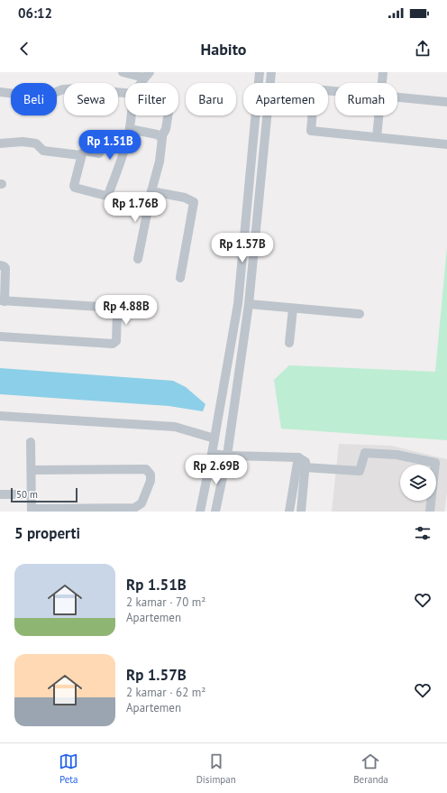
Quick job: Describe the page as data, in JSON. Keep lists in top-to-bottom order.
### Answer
{
  "scale_bar": "50 m",
  "page": {
    "status": "06:12",
    "header": "Habito",
    "chip": [
      "Beli",
      "Sewa",
      "Filter",
      "Baru",
      "Apartemen",
      "Rumah"
    ],
    "price": [
      "Rp 1.51B",
      "Rp 1.76B",
      "Rp 1.57B",
      "Rp 4.88B",
      "Rp 2.69B"
    ],
    "scale": "50 m",
    "heading": "5 properti",
    "list": [
      {
        "name": "Rp 1.51B",
        "note": "2 kamar · 70 m² · Apartemen"
      },
      {
        "name": "Rp 1.57B",
        "note": "2 kamar · 62 m² · Apartemen"
      }
    ],
    "tabs": ["Peta", "Disimpan", "Beranda"]
  }
}
